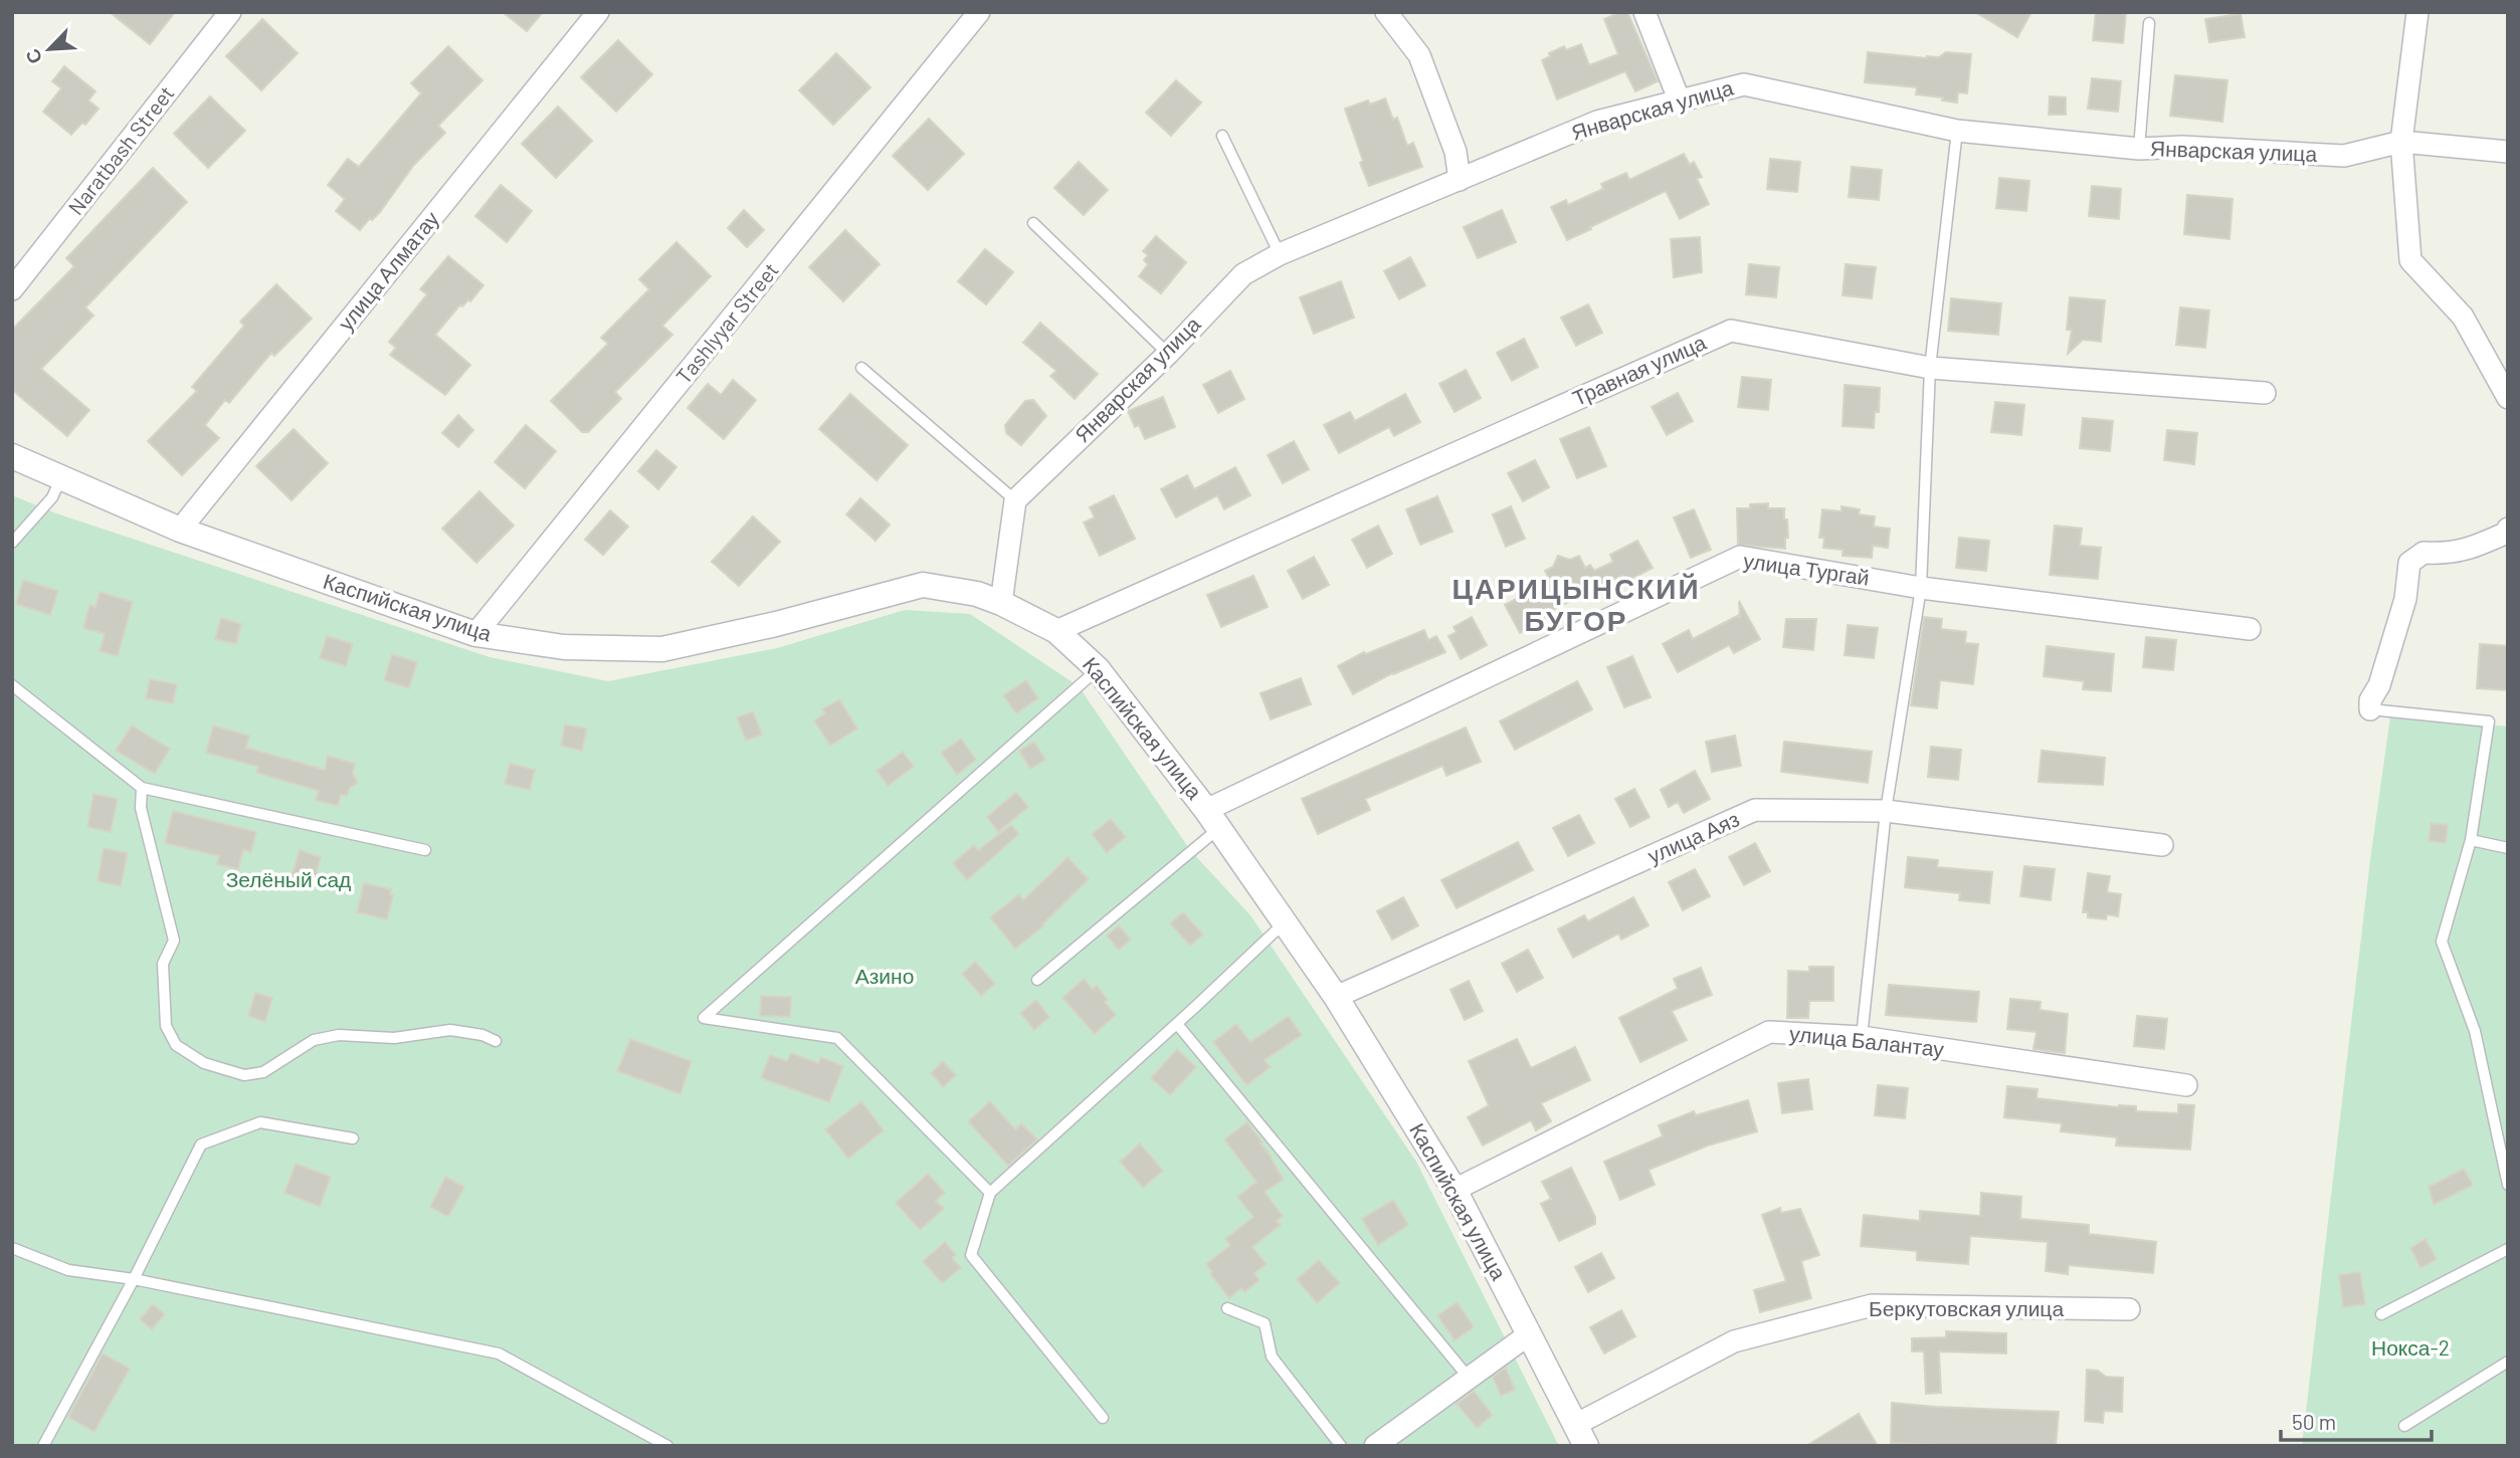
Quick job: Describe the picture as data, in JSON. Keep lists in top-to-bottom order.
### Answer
{
  "streets": {
    "street": [
      "Январская улица",
      "Naratbash Street",
      "улица Алматау",
      "Tashlyyar Street",
      "Травная улица",
      "улица Тургай",
      "Каспийская улица",
      "улица Аяз",
      "улица Балантау",
      "Беркутовская улица"
    ]
  },
  "crossings": [
    ["улица Алматау", "Каспийская улица"],
    ["Tashlyyar Street", "Каспийская улица"],
    ["Травная улица", "Каспийская улица"],
    ["улица Тургай", "Каспийская улица"],
    ["Каспийская улица", "улица Аяз"],
    ["Каспийская улица", "улица Балантау"],
    ["Каспийская улица", "Беркутовская улица"]
  ],
  "districts": ["ЦАРИЦЫНСКИЙ БУГОР"],
  "parks": ["Зелёный сад", "Азино", "Нокса-2"],
  "scale_bar": "50 m",
  "north": "bottom left"
}
